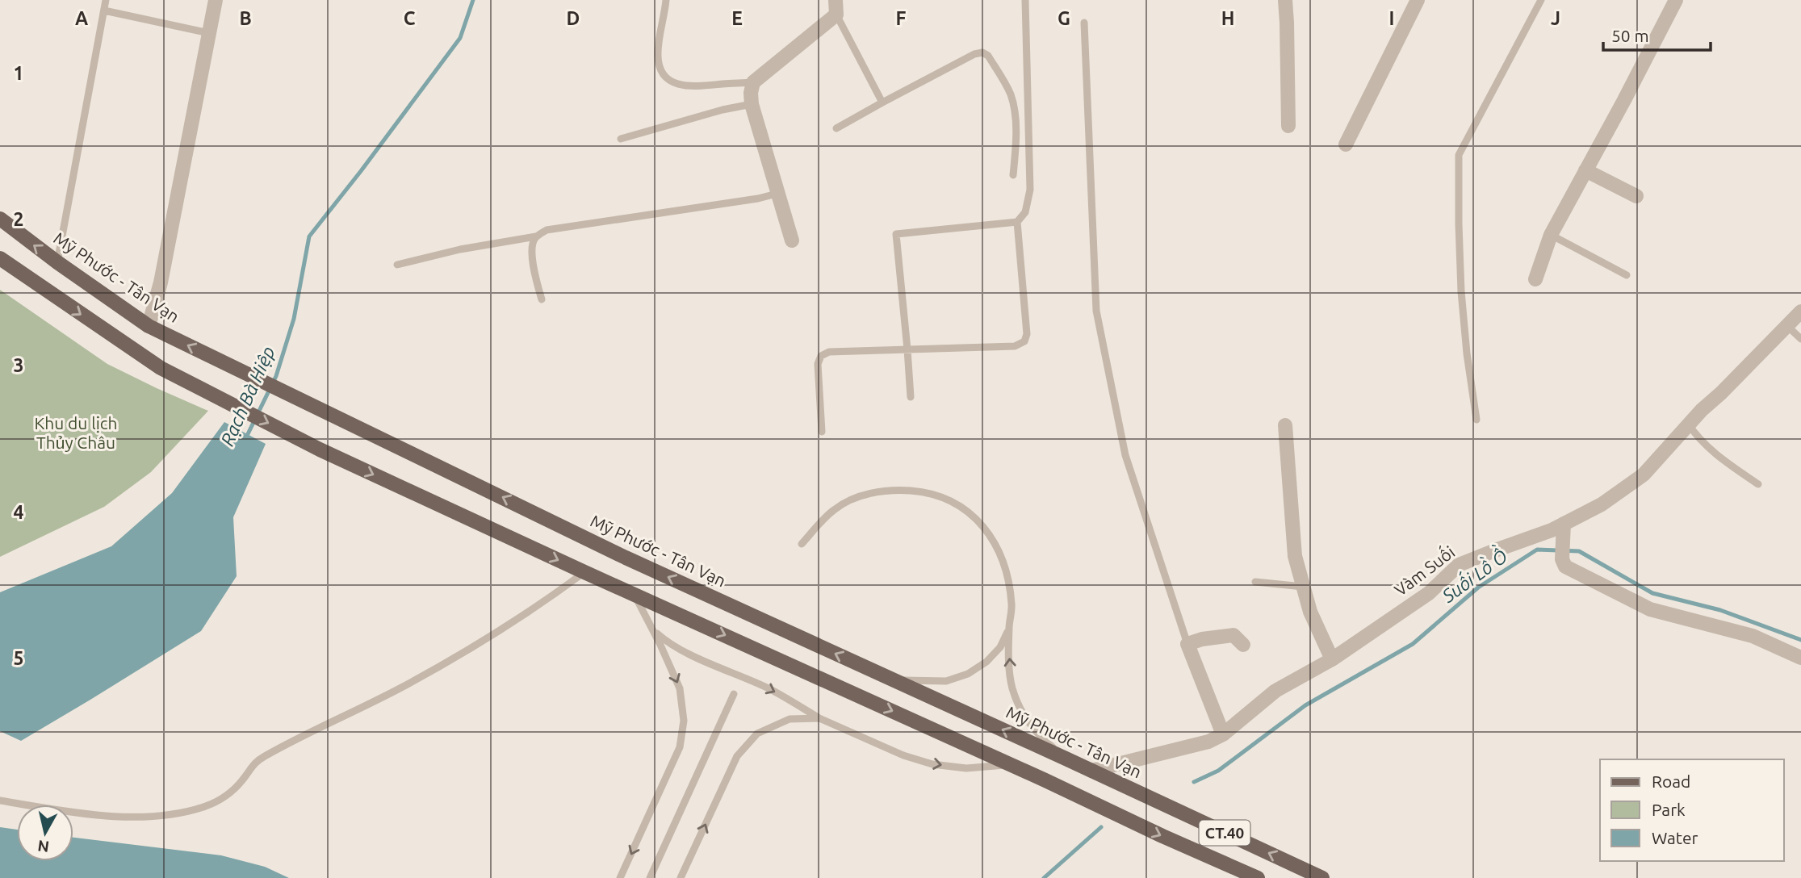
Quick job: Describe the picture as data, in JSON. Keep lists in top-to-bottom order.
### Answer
{
  "streets": {
    "main road": ["Mỹ Phước - Tân Vạn", "CT.40"],
    "street": ["Vàm Suối"]
  },
  "crossings": [
    ["Mỹ Phước - Tân Vạn", "Vàm Suối"]
  ],
  "water": ["Rạch Bà Hiệp", "Suối Lồ Ồ"],
  "parks": ["Khu du lịch Thủy Châu"],
  "legend": ["Road", "Park", "Water"],
  "scale_bar": "50 m",
  "north": "bottom",
  "grid": {
    "columns": [
      "A",
      "B",
      "C",
      "D",
      "E",
      "F",
      "G",
      "H",
      "I",
      "J"
    ],
    "rows": [
      "1",
      "2",
      "3",
      "4",
      "5"
    ]
  }
}
